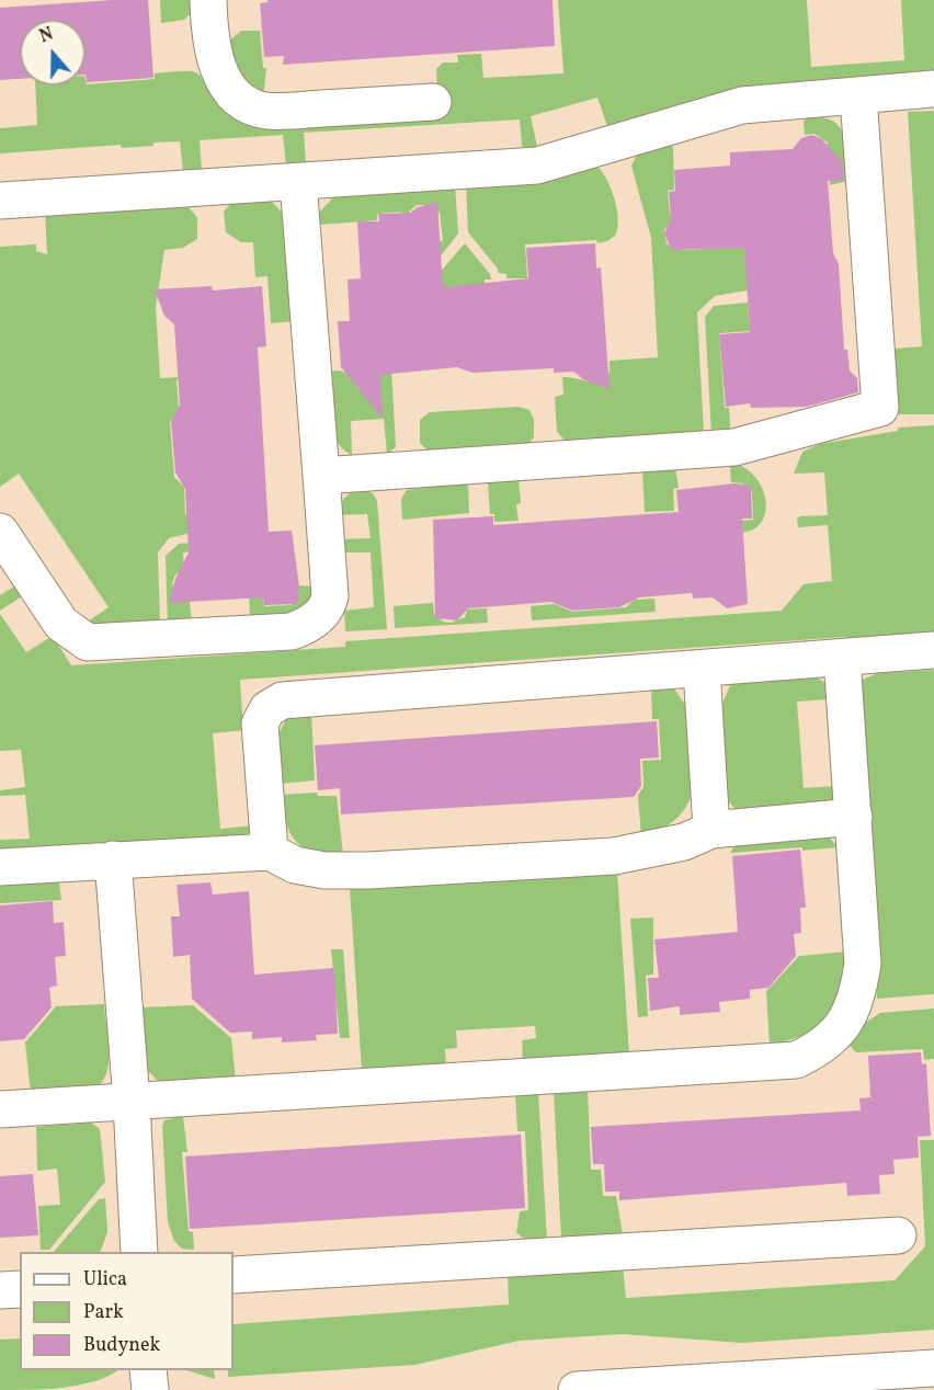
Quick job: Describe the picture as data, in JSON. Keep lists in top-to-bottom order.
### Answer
{
  "legend": ["Ulica", "Park", "Budynek"],
  "north": "top"
}
